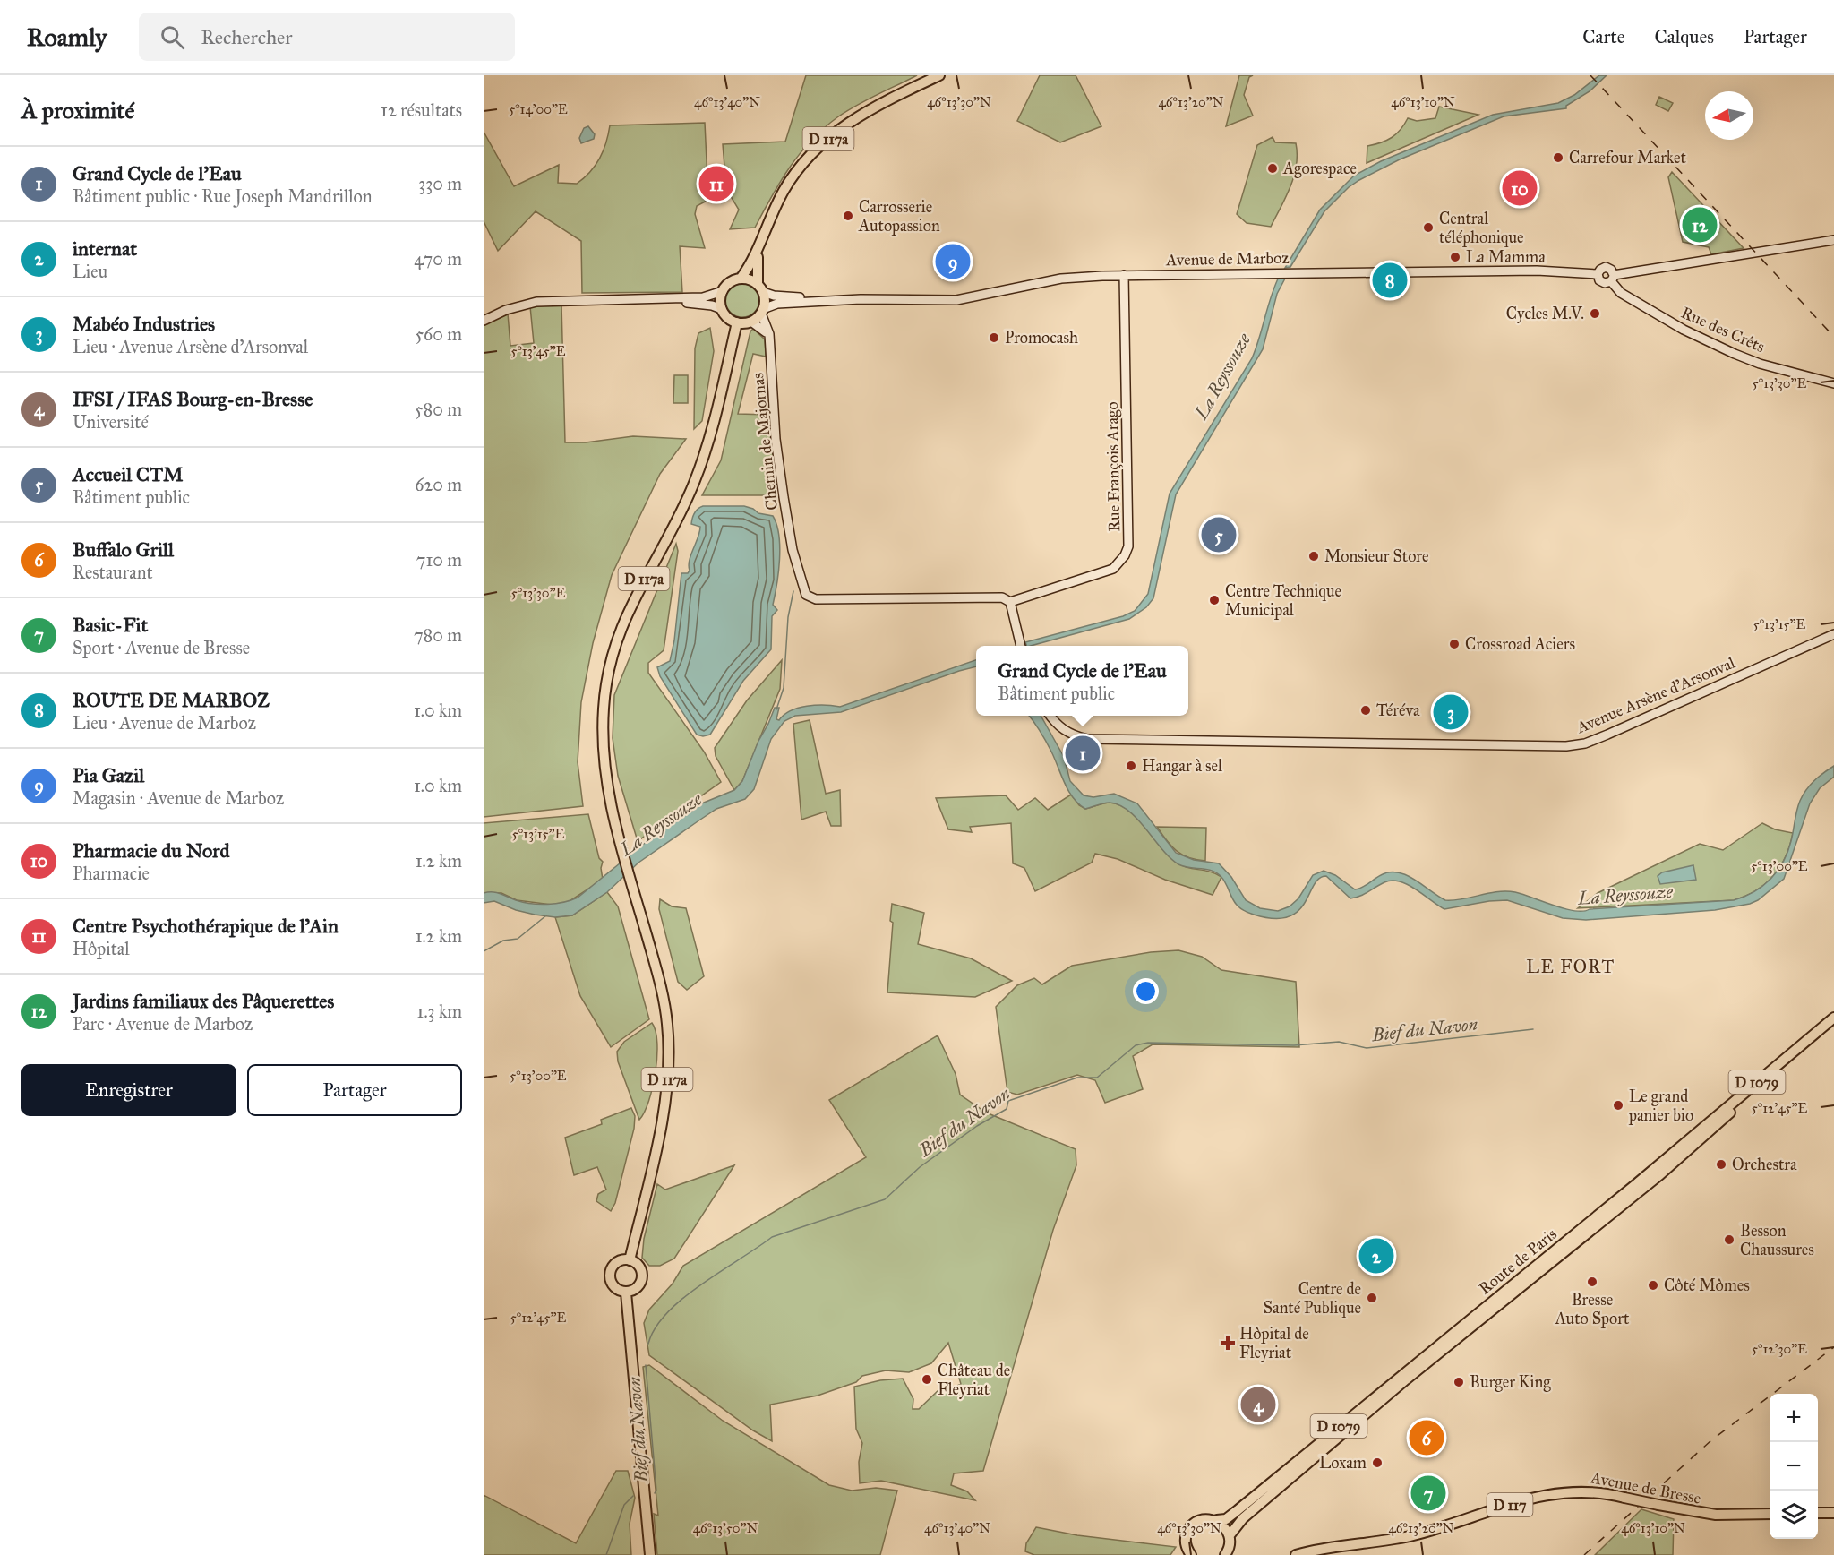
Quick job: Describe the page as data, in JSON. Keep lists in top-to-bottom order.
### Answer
{
  "streets": {
    "main road": [
      "D 117a",
      "D 1079",
      "Route de Paris",
      "Avenue de Bresse",
      "D 117"
    ],
    "street": [
      "Avenue de Marboz",
      "Rue des Crêts",
      "Chemin de Majornas",
      "Rue François Arago",
      "Avenue Arsène d'Arsonval"
    ]
  },
  "crossings": [
    ["D 117a", "Avenue de Marboz"],
    ["D 117a", "Chemin de Majornas"],
    ["Avenue de Marboz", "Rue des Crêts"],
    ["Avenue de Marboz", "Chemin de Majornas"],
    ["Avenue de Marboz", "Rue François Arago"],
    ["Chemin de Majornas", "Rue François Arago"]
  ],
  "districts": ["LE FORT"],
  "water": ["La Reyssouze", "Bief du Navon"],
  "places": {
    "other": [
      "Carrefour Market",
      "Agorespace",
      "Carrosserie Autopassion",
      "Central téléphonique",
      "La Mamma",
      "Cycles M.V.",
      "Promocash",
      "Monsieur Store",
      "Centre Technique Municipal",
      "Crossroad Aciers",
      "Téréva",
      "Hangar à sel",
      "Le grand panier bio",
      "Orchestra",
      "Besson Chaussures",
      "Bresse Auto Sport",
      "Côté Mômes",
      "Centre de Santé Publique",
      "Château de Fleyriat",
      "Burger King",
      "Loxam"
    ],
    "health": ["Hôpital de Fleyriat"]
  },
  "north": "left",
  "page": {
    "header": "Roamly",
    "search": "Rechercher",
    "nav": ["Carte", "Calques", "Partager"],
    "heading": ["À proximité", "12 résultats"],
    "list": [
      {
        "mark": "1",
        "name": "Grand Cycle de l'Eau",
        "note": "Bâtiment public · Rue Joseph Mandrillon",
        "value": "330 m"
      },
      {
        "mark": "2",
        "name": "internat",
        "note": "Lieu",
        "value": "470 m"
      },
      {
        "mark": "3",
        "name": "Mabéo Industries",
        "note": "Lieu · Avenue Arsène d'Arsonval",
        "value": "560 m"
      },
      {
        "mark": "4",
        "name": "IFSI / IFAS Bourg-en-Bresse",
        "note": "Université",
        "value": "580 m"
      },
      {
        "mark": "5",
        "name": "Accueil CTM",
        "note": "Bâtiment public",
        "value": "620 m"
      },
      {
        "mark": "6",
        "name": "Buffalo Grill",
        "note": "Restaurant",
        "value": "710 m"
      },
      {
        "mark": "7",
        "name": "Basic-Fit",
        "note": "Sport · Avenue de Bresse",
        "value": "780 m"
      },
      {
        "mark": "8",
        "name": "ROUTE DE MARBOZ",
        "note": "Lieu · Avenue de Marboz",
        "value": "1.0 km"
      },
      {
        "mark": "9",
        "name": "Pia Gazil",
        "note": "Magasin · Avenue de Marboz",
        "value": "1.0 km"
      },
      {
        "mark": "10",
        "name": "Pharmacie du Nord",
        "note": "Pharmacie",
        "value": "1.2 km"
      },
      {
        "mark": "11",
        "name": "Centre Psychothérapique de l'Ain",
        "note": "Hôpital",
        "value": "1.2 km"
      },
      {
        "mark": "12",
        "name": "Jardins familiaux des Pâquerettes",
        "note": "Parc · Avenue de Marboz",
        "value": "1.3 km"
      }
    ],
    "pins": [
      "11",
      "10",
      "12",
      "9",
      "8",
      "5",
      "3",
      "1",
      "2",
      "4",
      "6",
      "7"
    ],
    "popup": ["Grand Cycle de l'Eau", "Bâtiment public"],
    "buttons": ["Enregistrer", "Partager"],
    "map_buttons": ["+", "−"]
  },
  "coordinates": [
    "46°13'40\"N",
    "46°13'30\"N",
    "46°13'20\"N",
    "46°13'10\"N",
    "5°14'00\"E",
    "5°13'45\"E",
    "5°13'30\"E",
    "5°13'15\"E",
    "5°13'00\"E",
    "5°12'45\"E",
    "5°12'30\"E",
    "46°13'50\"N"
  ]
}
